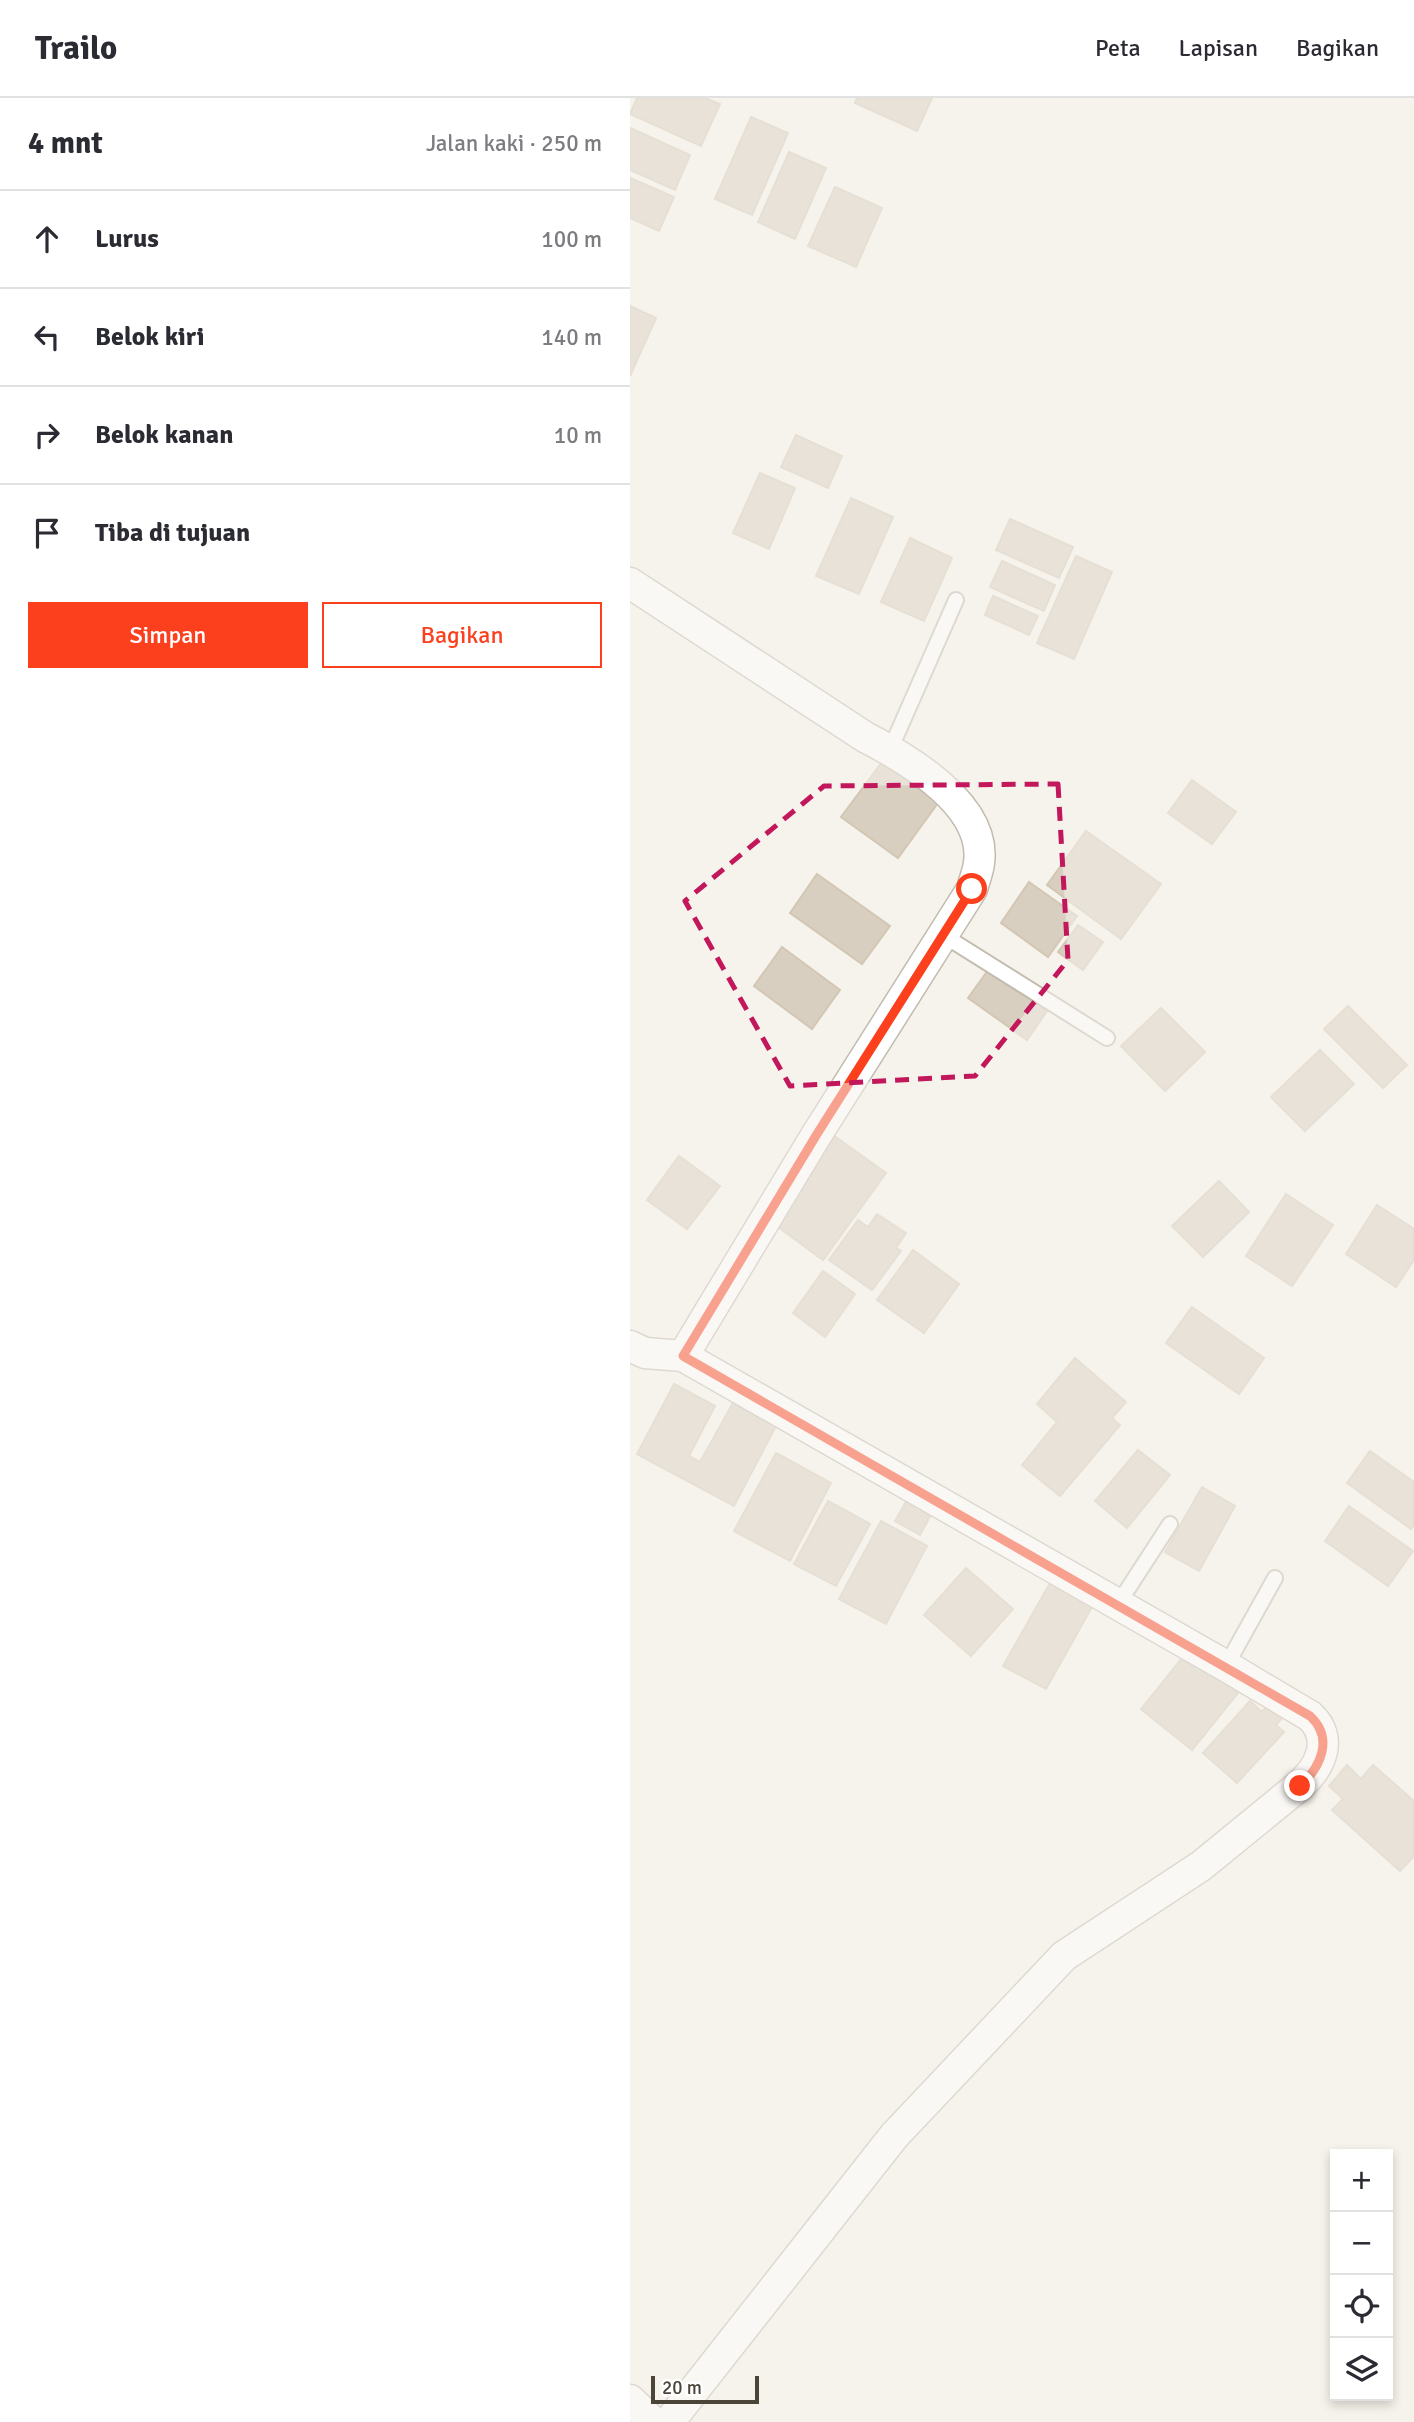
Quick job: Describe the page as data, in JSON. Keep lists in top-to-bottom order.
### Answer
{
  "scale_bar": "20 m",
  "page": {
    "header": "Trailo",
    "nav": ["Peta", "Lapisan", "Bagikan"],
    "heading": ["4 mnt", "Jalan kaki · 250 m"],
    "list": [
      ["Lurus", "100 m"],
      ["Belok kiri", "140 m"],
      ["Belok kanan", "10 m"],
      "Tiba di tujuan"
    ],
    "buttons": ["Simpan", "Bagikan"],
    "map_buttons": ["+", "−"],
    "scale": "20 m"
  }
}
